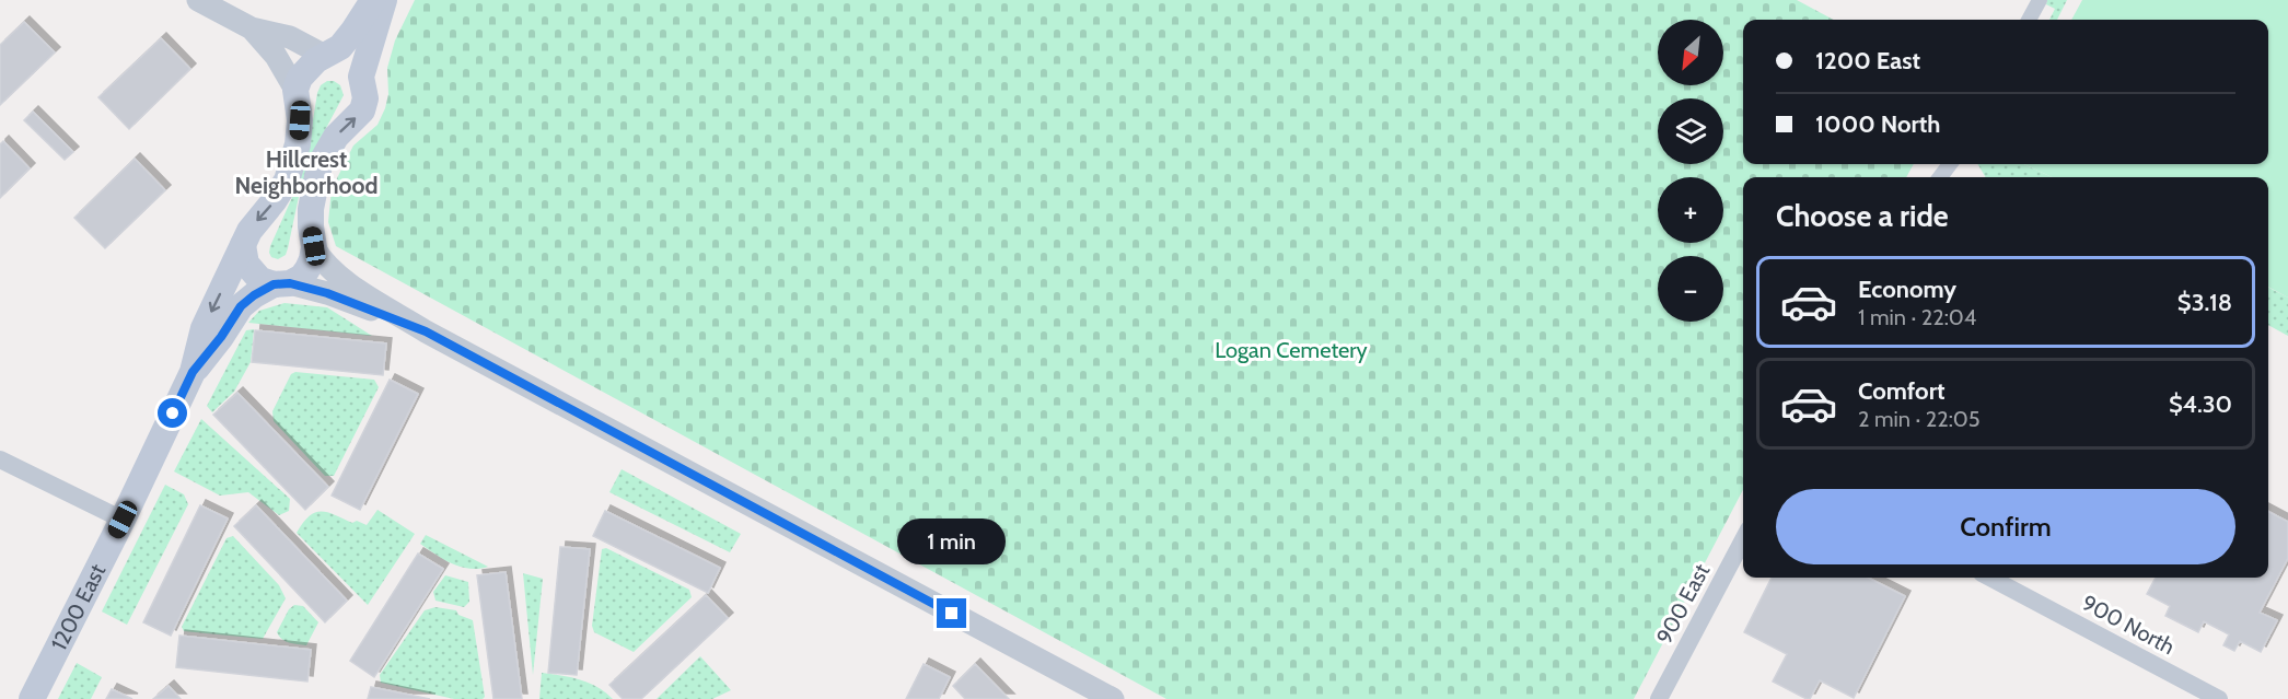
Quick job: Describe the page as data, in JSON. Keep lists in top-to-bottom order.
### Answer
{
  "streets": {
    "main road": ["1200 East"],
    "street": ["900 East", "900 North"]
  },
  "districts": ["Hillcrest Neighborhood"],
  "parks": ["Logan Cemetery"],
  "north": "bottom left",
  "page": {
    "map_buttons": ["+", "−"],
    "banner": ["1200 East", "1000 North"],
    "heading": "Choose a ride",
    "list": [
      {
        "name": "Economy",
        "note": "1 min · 22:04",
        "value": "$3.18"
      },
      {
        "name": "Comfort",
        "note": "2 min · 22:05",
        "value": "$4.30"
      }
    ],
    "buttons": "Confirm",
    "bubble": "1 min"
  }
}
